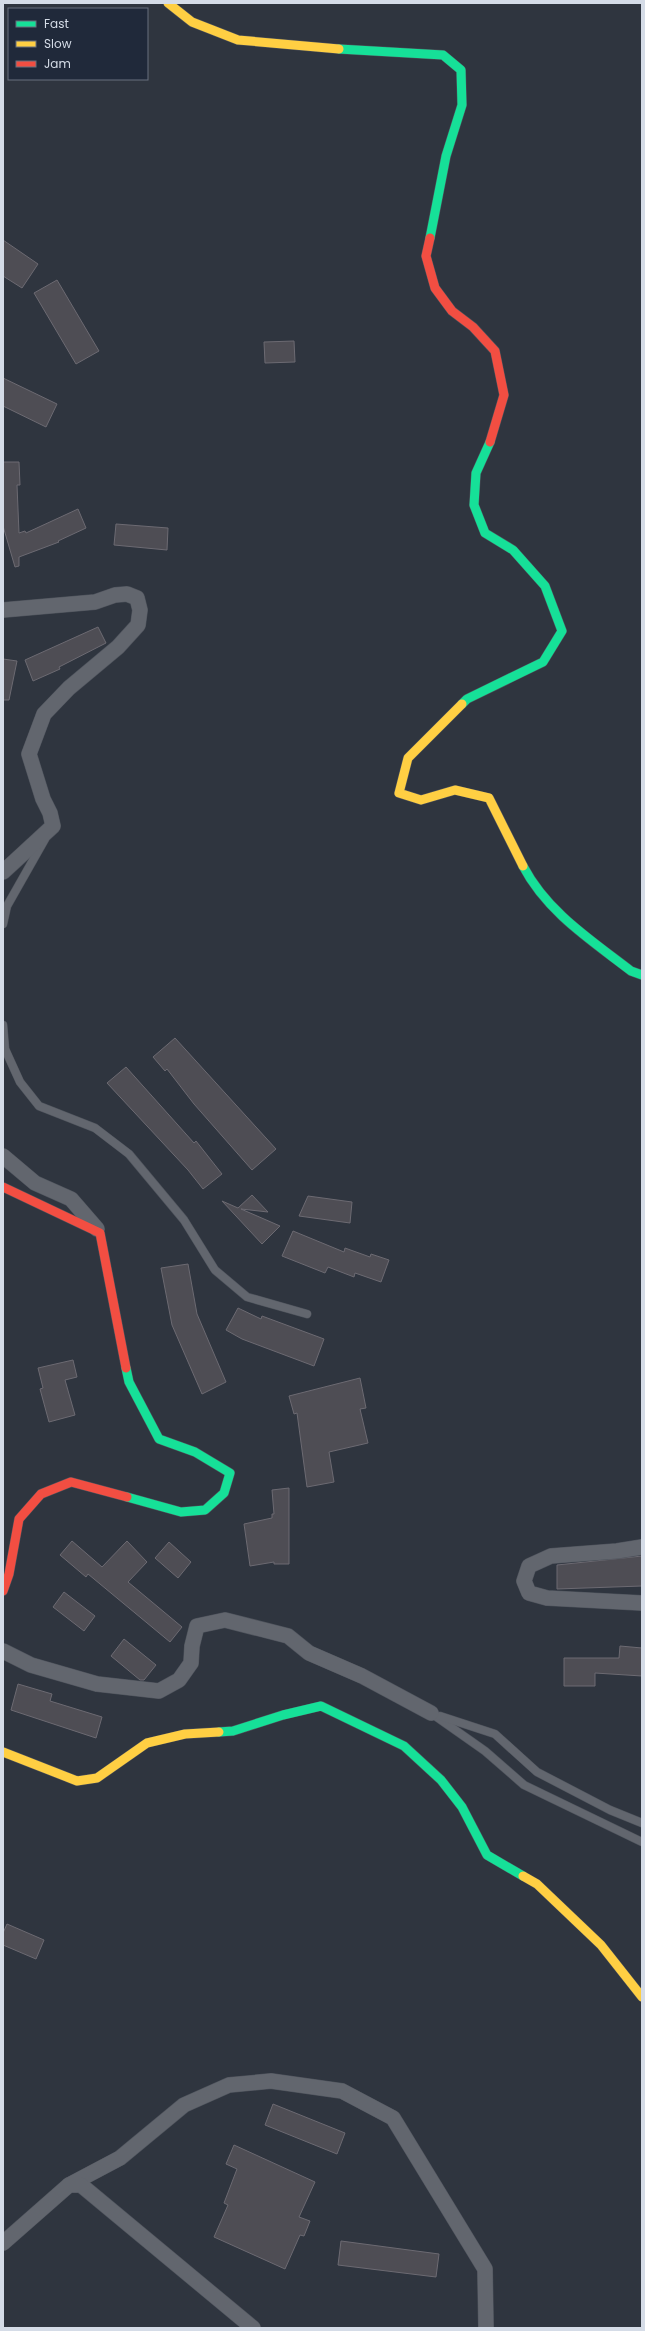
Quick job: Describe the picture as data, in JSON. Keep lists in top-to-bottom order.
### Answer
{
  "legend": ["Fast", "Slow", "Jam"]
}
